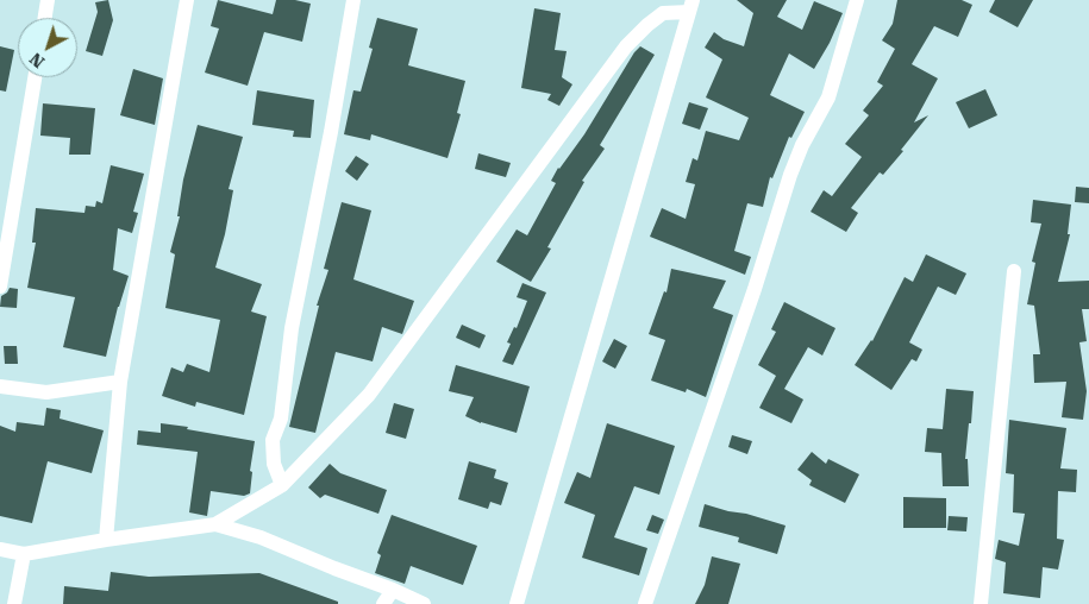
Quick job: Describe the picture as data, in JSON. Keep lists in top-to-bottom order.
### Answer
{
  "north": "bottom left"
}
